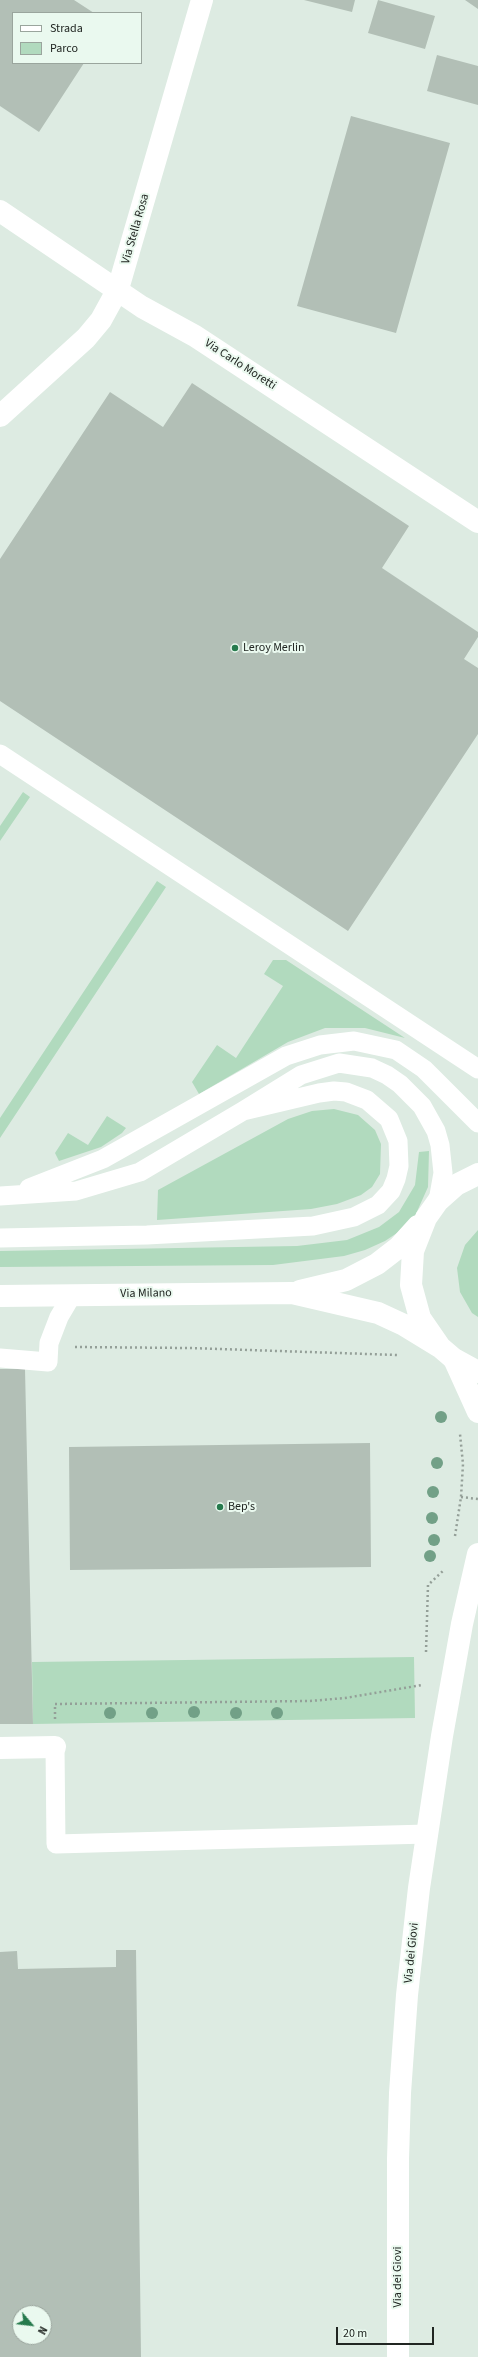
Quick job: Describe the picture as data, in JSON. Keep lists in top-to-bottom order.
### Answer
{
  "streets": {
    "street": [
      "Via Stella Rosa",
      "Via Carlo Moretti",
      "Via Milano",
      "Via dei Giovi"
    ]
  },
  "crossings": [
    ["Via Stella Rosa", "Via Carlo Moretti"]
  ],
  "places": ["Leroy Merlin", "Bep's"],
  "legend": ["Strada", "Parco"],
  "scale_bar": "20 m",
  "north": "bottom right"
}
